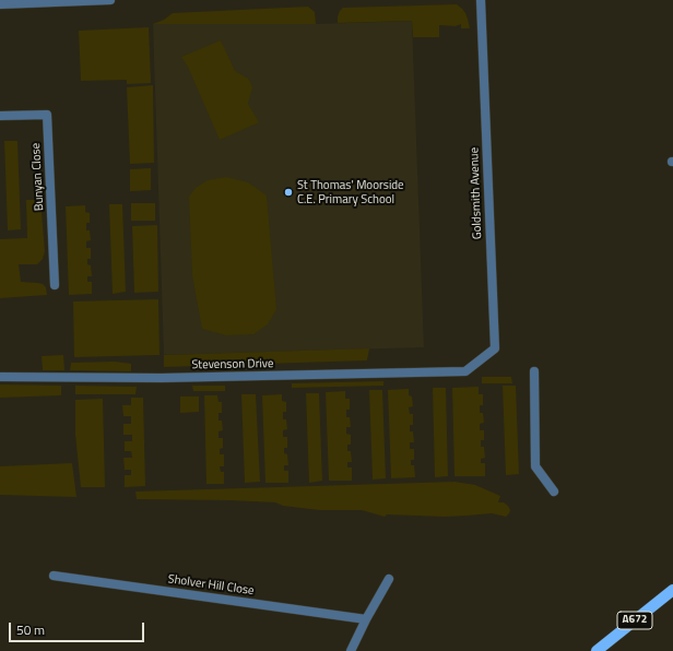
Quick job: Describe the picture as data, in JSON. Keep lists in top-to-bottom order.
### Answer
{
  "streets": {
    "main road": ["A672"],
    "street": [
      "Bunyan Close",
      "Goldsmith Avenue",
      "Stevenson Drive",
      "Sholver Hill Close"
    ]
  },
  "crossings": [
    ["Goldsmith Avenue", "Stevenson Drive"]
  ],
  "places": ["St Thomas' Moorside C.E. Primary School"],
  "scale_bar": "50 m"
}
